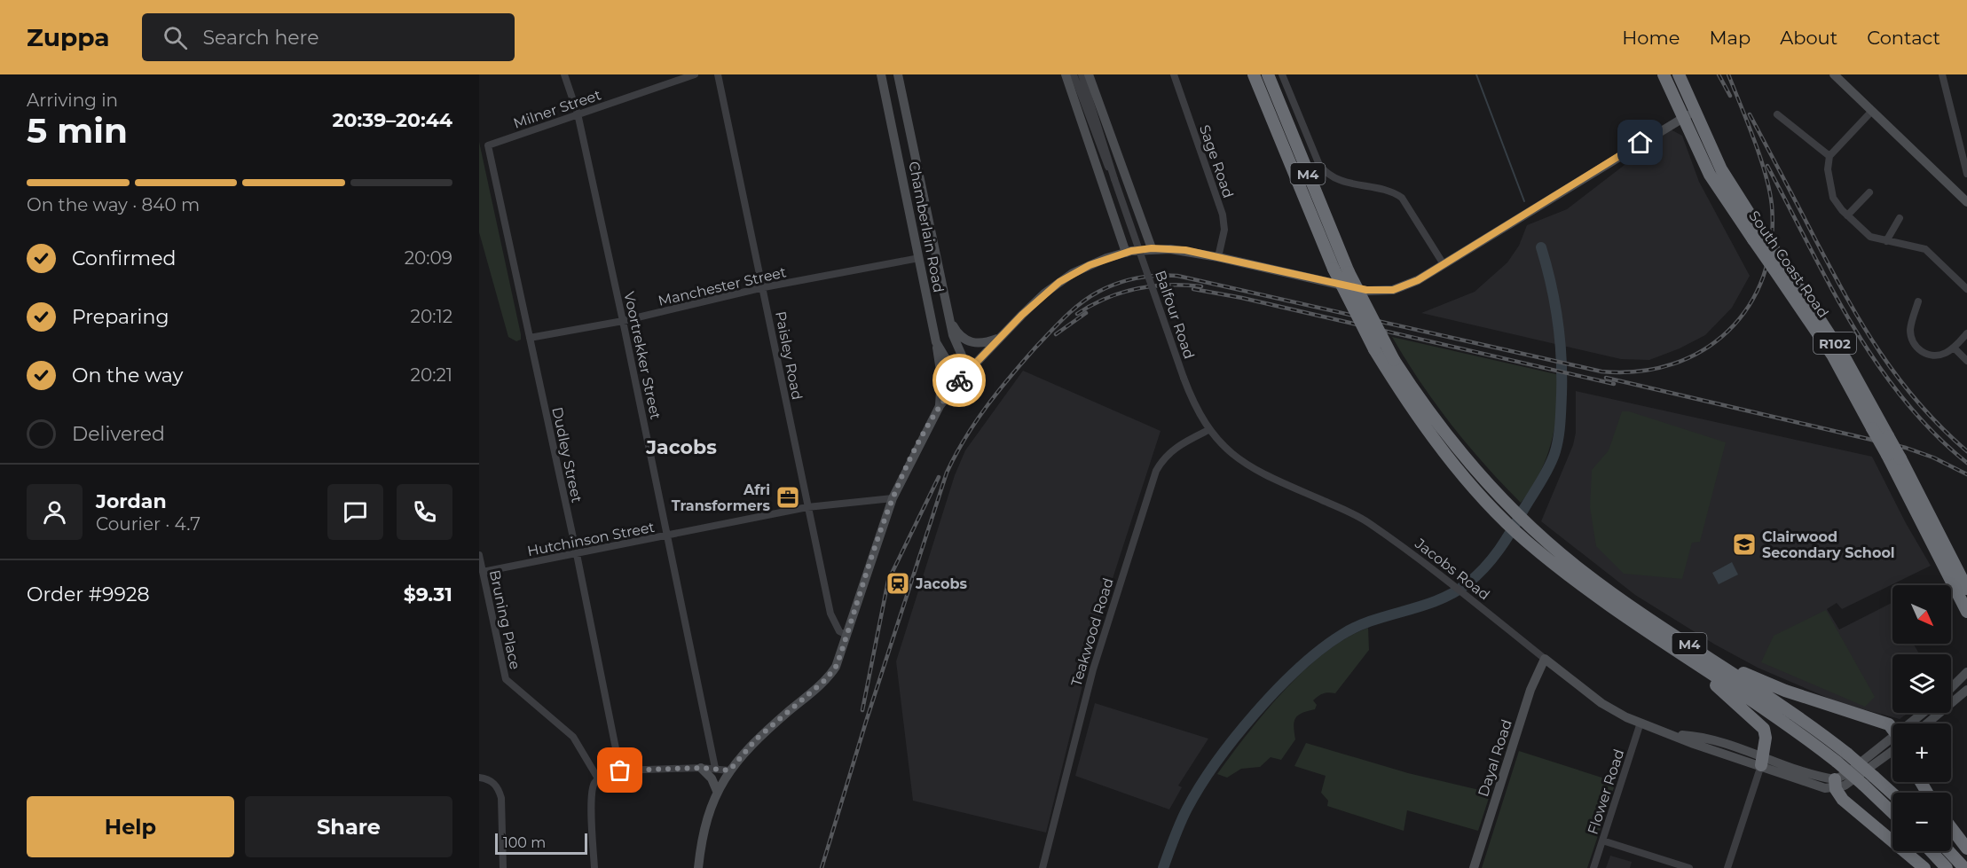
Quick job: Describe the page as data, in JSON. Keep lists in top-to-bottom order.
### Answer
{
  "streets": {
    "highway": ["M4", "South Coast Road", "R102"],
    "main road": ["Chamberlain Road", "Jacobs Road", "Dayal Road"],
    "street": [
      "Milner Street",
      "Sage Road",
      "Manchester Street",
      "Balfour Road",
      "Voortrekker Street",
      "Paisley Road",
      "Dudley Street",
      "Hutchinson Street",
      "Bruning Place",
      "Teakwood Road",
      "Flower Road"
    ]
  },
  "crossings": [
    ["Milner Street", "Voortrekker Street"],
    ["Milner Street", "Dudley Street"],
    ["Chamberlain Road", "Manchester Street"],
    ["Manchester Street", "Voortrekker Street"],
    ["Manchester Street", "Paisley Road"],
    ["Manchester Street", "Dudley Street"],
    ["Balfour Road", "Jacobs Road"],
    ["Balfour Road", "Teakwood Road"],
    ["Voortrekker Street", "Hutchinson Street"],
    ["Paisley Road", "Hutchinson Street"],
    ["Dudley Street", "Hutchinson Street"],
    ["Hutchinson Street", "Bruning Place"],
    ["Jacobs Road", "Teakwood Road"],
    ["Jacobs Road", "Dayal Road"],
    ["Jacobs Road", "Flower Road"]
  ],
  "districts": ["Jacobs"],
  "places": {
    "office": ["Afri Transformers"],
    "school or university": ["Clairwood Secondary School"],
    "station": ["Jacobs"]
  },
  "scale_bar": "100 m",
  "north": "bottom right",
  "page": {
    "header": "Zuppa",
    "search": "Search here",
    "nav": [
      "Home",
      "Map",
      "About",
      "Contact"
    ],
    "heading": ["5 min", "Arriving in", "20:39–20:44"],
    "panel": [
      "Jordan",
      "Courier · 4.7",
      "Order #9928",
      "$9.31"
    ],
    "bar": "On the way · 840 m",
    "list": [
      ["Confirmed", "20:09"],
      ["Preparing", "20:12"],
      ["On the way", "20:21"],
      "Delivered"
    ],
    "map_buttons": ["+", "−"],
    "buttons": ["Help", "Share"],
    "scale": "100 m"
  }
}
